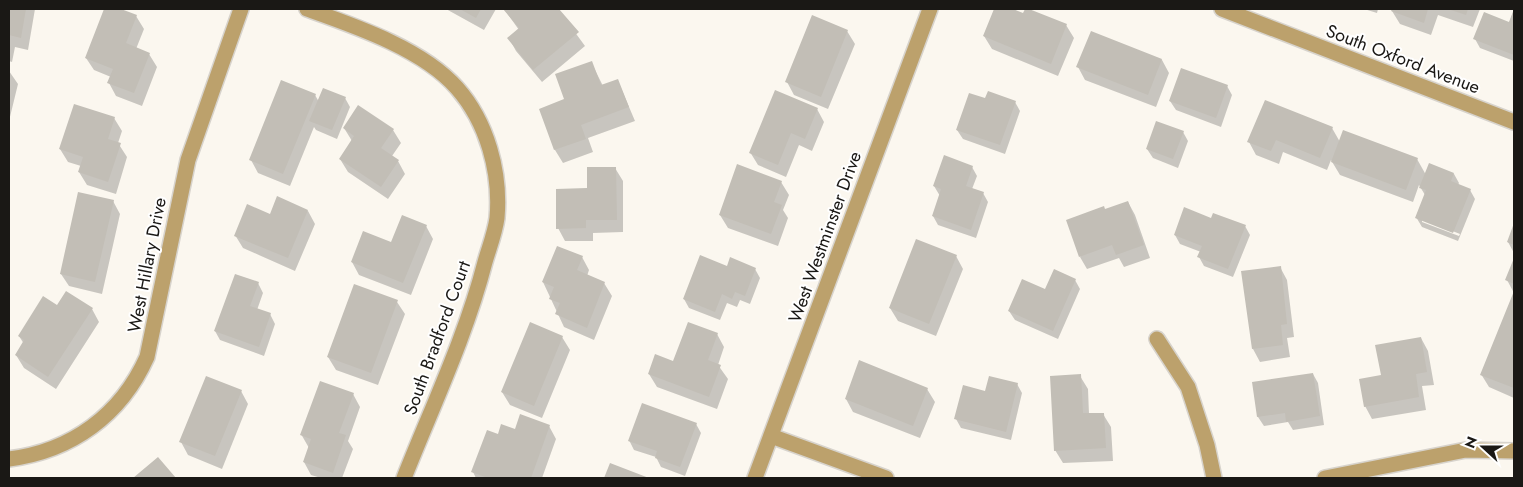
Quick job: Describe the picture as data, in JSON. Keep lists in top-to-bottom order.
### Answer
{
  "streets": {
    "street": [
      "South Oxford Avenue",
      "West Westminster Drive",
      "West Hillary Drive",
      "South Bradford Court"
    ]
  },
  "north": "left"
}
